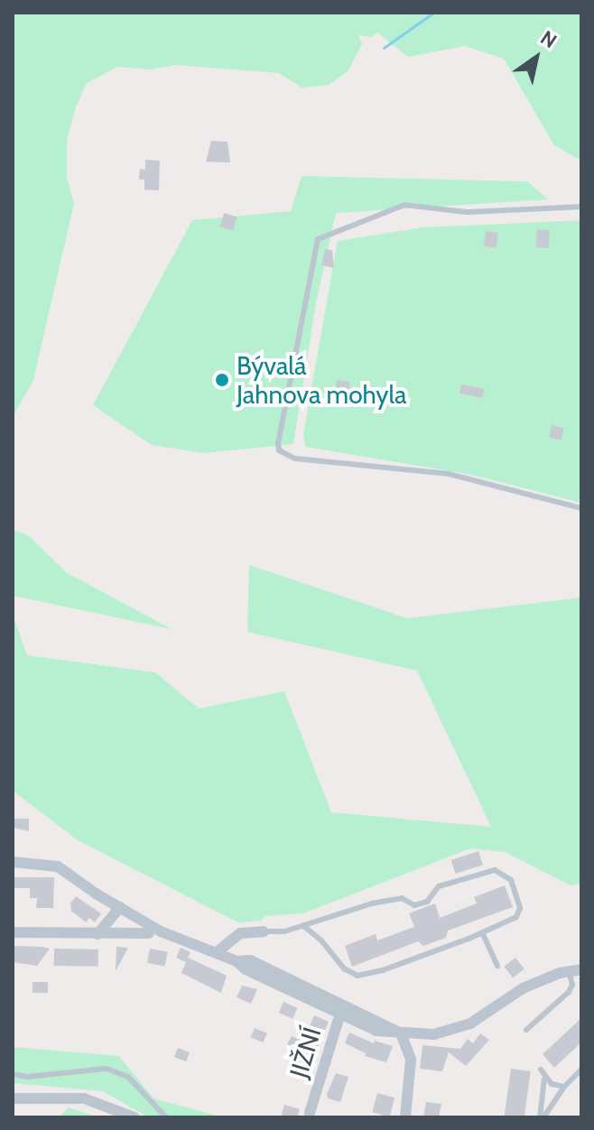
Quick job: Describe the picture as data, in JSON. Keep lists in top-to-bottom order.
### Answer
{
  "streets": {
    "street": ["JIŽNÍ"]
  },
  "places": ["Bývalá Jahnova mohyla"],
  "north": "top right"
}
